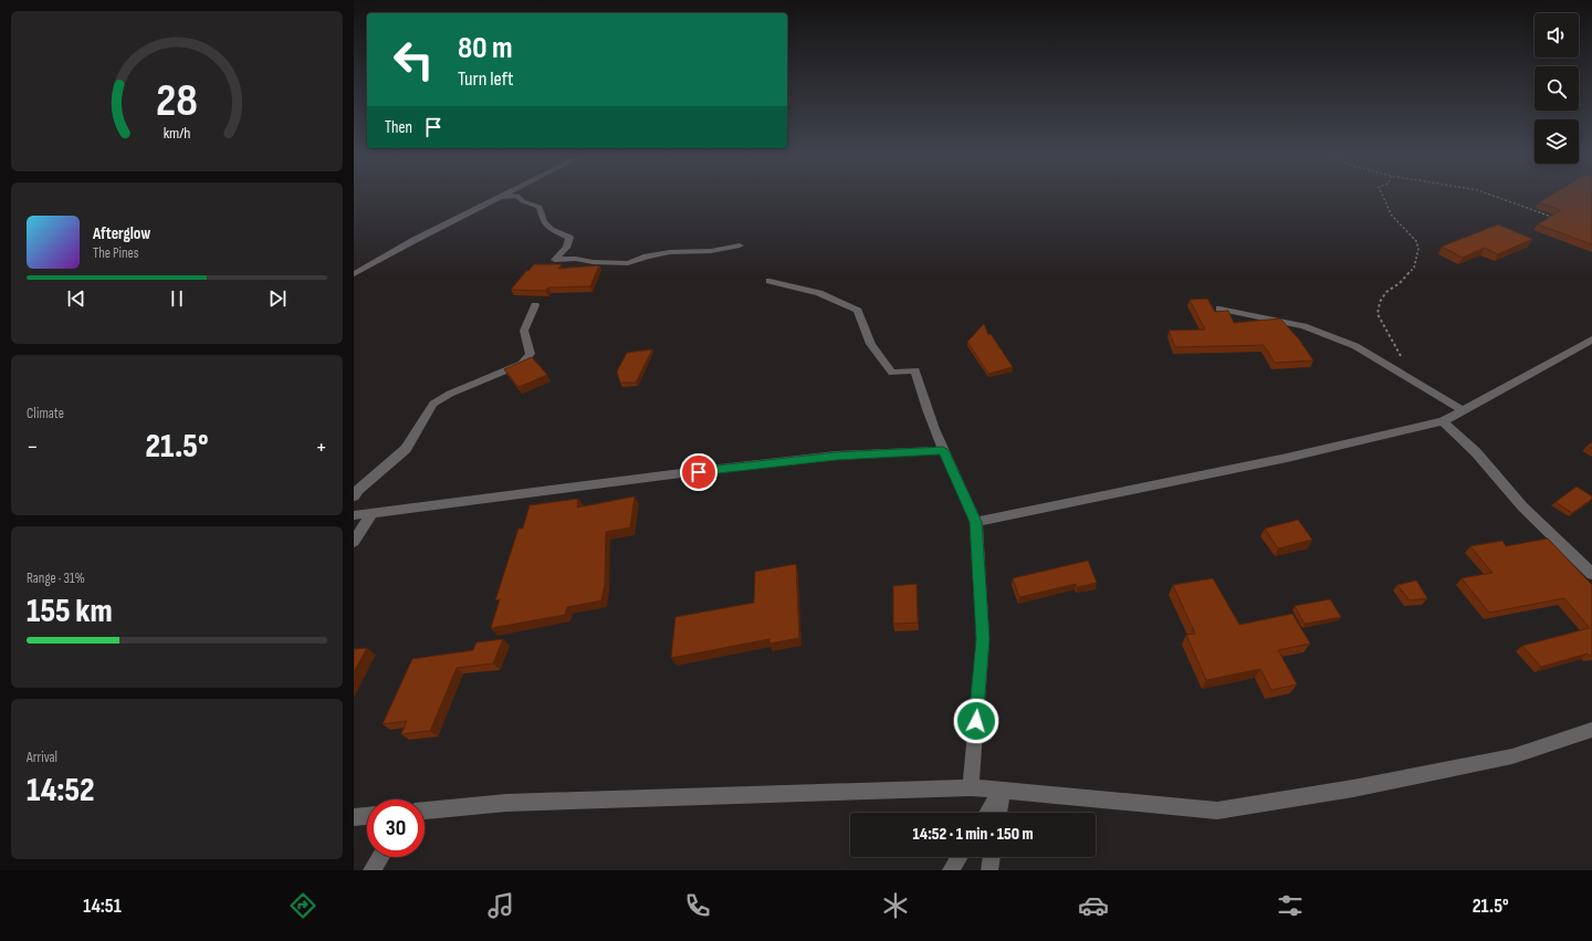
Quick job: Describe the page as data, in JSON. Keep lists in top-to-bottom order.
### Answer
{
  "page": {
    "turn": ["80 m", "Turn left"],
    "then": "Then",
    "song": ["Afterglow", "The Pines"],
    "tile": [
      "Climate",
      ["Range · 31%", "155 km"],
      ["Arrival", "14:52"]
    ],
    "heat": ["−", "21.5°", "+"],
    "limit": "30",
    "trip": "14:52 · 1 min · 150 m",
    "tabs": ["14:51", "21.5°"],
    "gauge": ["28", "km/h"]
  }
}
